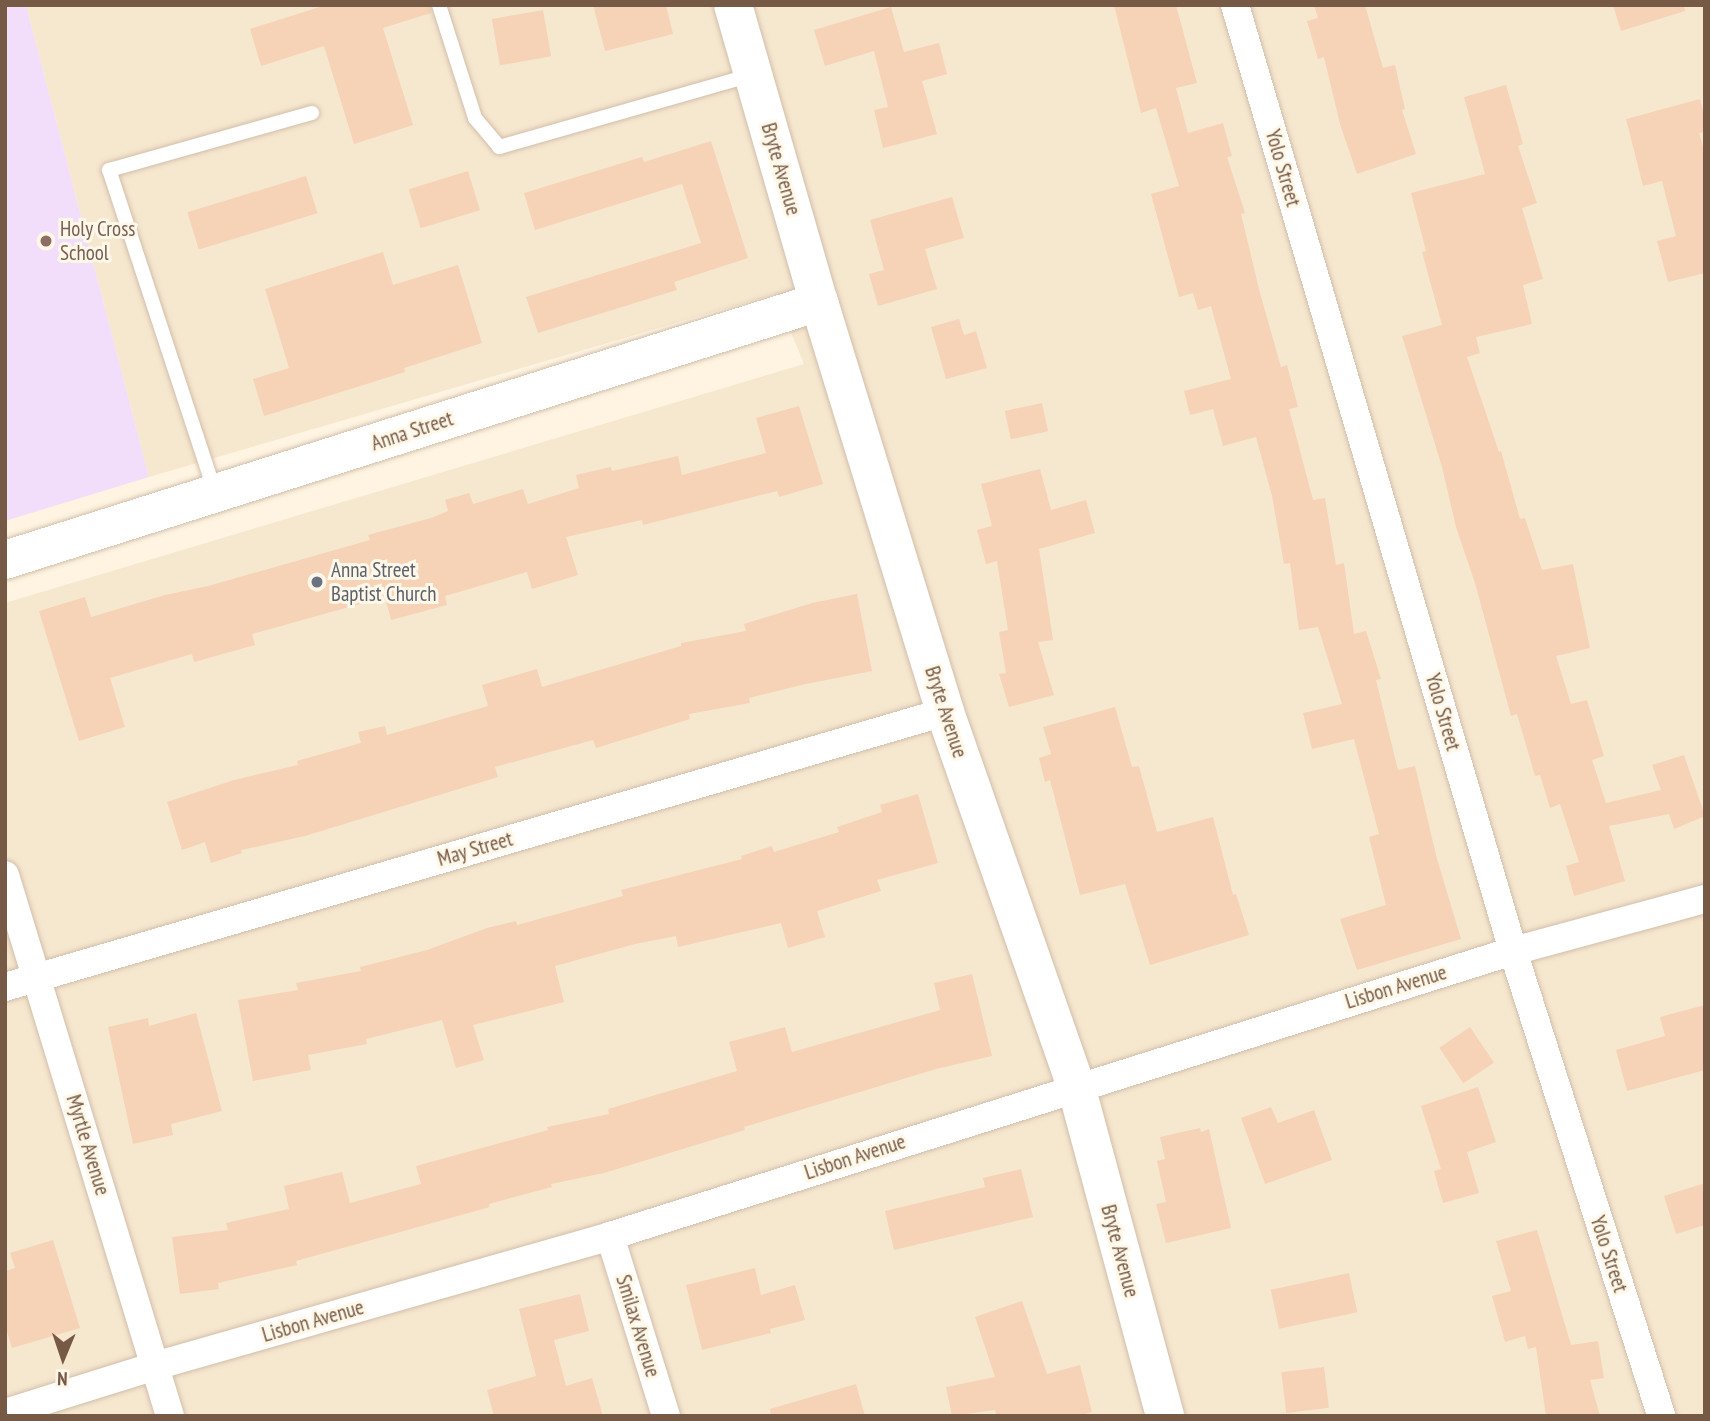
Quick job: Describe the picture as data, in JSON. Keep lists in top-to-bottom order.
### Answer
{
  "streets": {
    "street": [
      "Yolo Street",
      "Bryte Avenue",
      "Anna Street",
      "May Street",
      "Lisbon Avenue",
      "Myrtle Avenue",
      "Smilax Avenue"
    ]
  },
  "crossings": [
    ["Yolo Street", "Lisbon Avenue"],
    ["Bryte Avenue", "Anna Street"],
    ["Bryte Avenue", "May Street"],
    ["Bryte Avenue", "Lisbon Avenue"],
    ["May Street", "Myrtle Avenue"],
    ["Lisbon Avenue", "Myrtle Avenue"],
    ["Lisbon Avenue", "Smilax Avenue"]
  ],
  "places": ["Holy Cross School", "Anna Street Baptist Church"],
  "north": "bottom"
}
